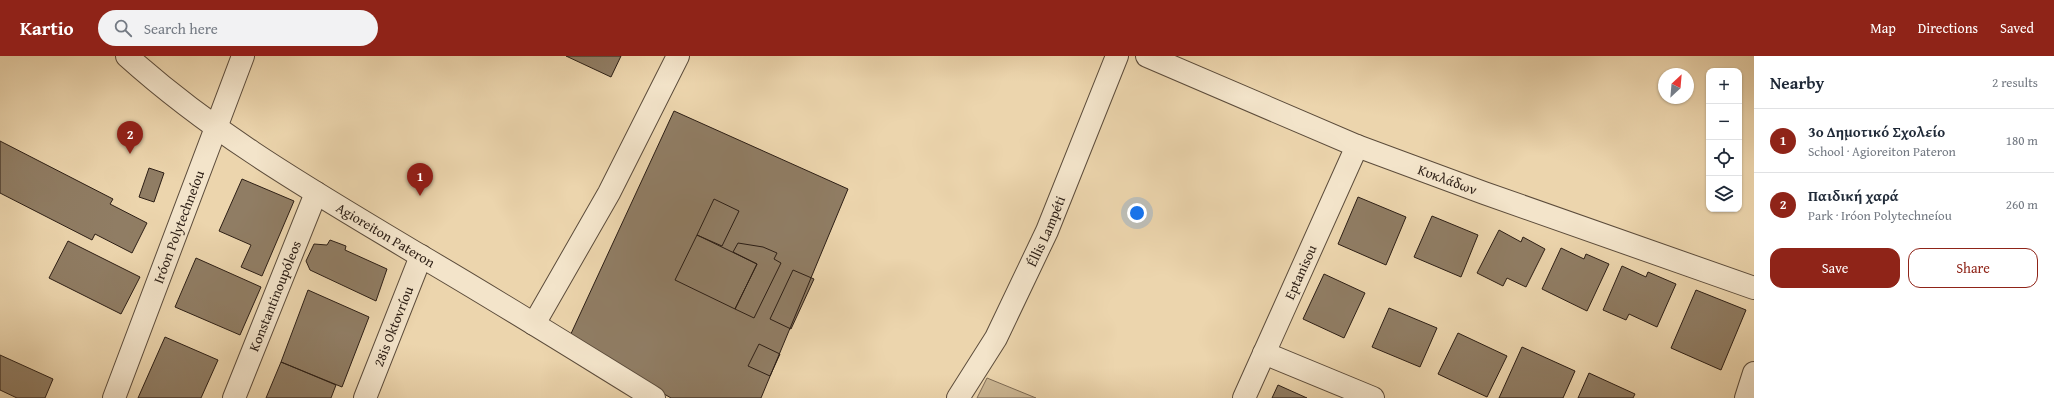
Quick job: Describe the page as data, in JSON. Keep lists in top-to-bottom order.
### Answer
{
  "streets": {
    "street": [
      "Κυκλάδων",
      "Iróon Polytechneíou",
      "Éllis Lampéti",
      "Agioreiton Pateron",
      "Eptanisou",
      "Konstantinoupóleos",
      "28is Oktovríou"
    ]
  },
  "crossings": [
    ["Κυκλάδων", "Eptanisou"],
    ["Iróon Polytechneíou", "Agioreiton Pateron"],
    ["Agioreiton Pateron", "Konstantinoupóleos"],
    ["Agioreiton Pateron", "28is Oktovríou"]
  ],
  "north": "top right",
  "page": {
    "header": "Kartio",
    "search": "Search here",
    "nav": ["Map", "Directions", "Saved"],
    "heading": ["Nearby", "2 results"],
    "map_buttons": ["+", "−"],
    "list": [
      {
        "mark": "1",
        "name": "3ο Δημοτικό Σχολείο",
        "note": "School · Agioreiton Pateron",
        "value": "180 m"
      },
      {
        "mark": "2",
        "name": "Παιδική χαρά",
        "note": "Park · Iróon Polytechneíou",
        "value": "260 m"
      }
    ],
    "pins": ["2", "1"],
    "buttons": ["Save", "Share"]
  }
}
